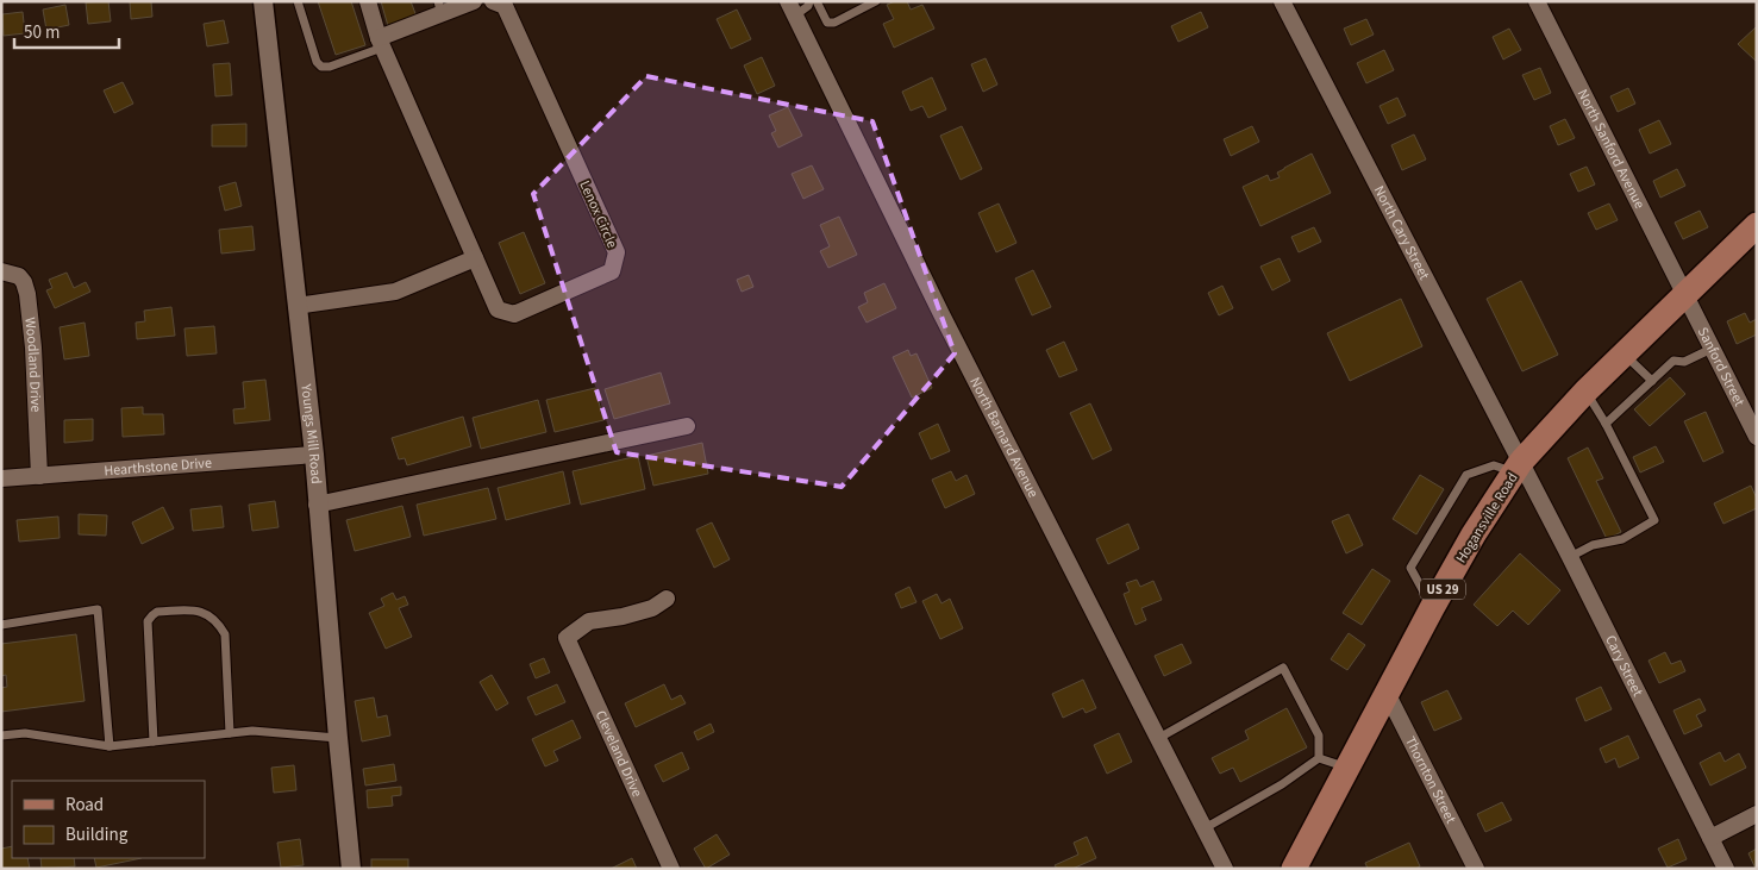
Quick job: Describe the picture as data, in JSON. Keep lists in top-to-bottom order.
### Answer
{
  "streets": {
    "main road": ["Hogansville Road", "US 29"],
    "street": [
      "North Sanford Avenue",
      "Lenox Circle",
      "North Cary Street",
      "Woodland Drive",
      "Sanford Street",
      "Youngs Mill Road",
      "North Barnard Avenue",
      "Hearthstone Drive",
      "Cary Street",
      "Cleveland Drive",
      "Thornton Street"
    ]
  },
  "crossings": [
    ["North Sanford Avenue", "Sanford Street"],
    ["North Sanford Avenue", "Hogansville Road"],
    ["North Cary Street", "Hogansville Road"],
    ["North Cary Street", "Cary Street"],
    ["Woodland Drive", "Hearthstone Drive"],
    ["Sanford Street", "Hogansville Road"],
    ["Youngs Mill Road", "Hearthstone Drive"],
    ["Hogansville Road", "Cary Street"],
    ["Hogansville Road", "Thornton Street"]
  ],
  "legend": ["Road", "Building"],
  "scale_bar": "50 m"
}
